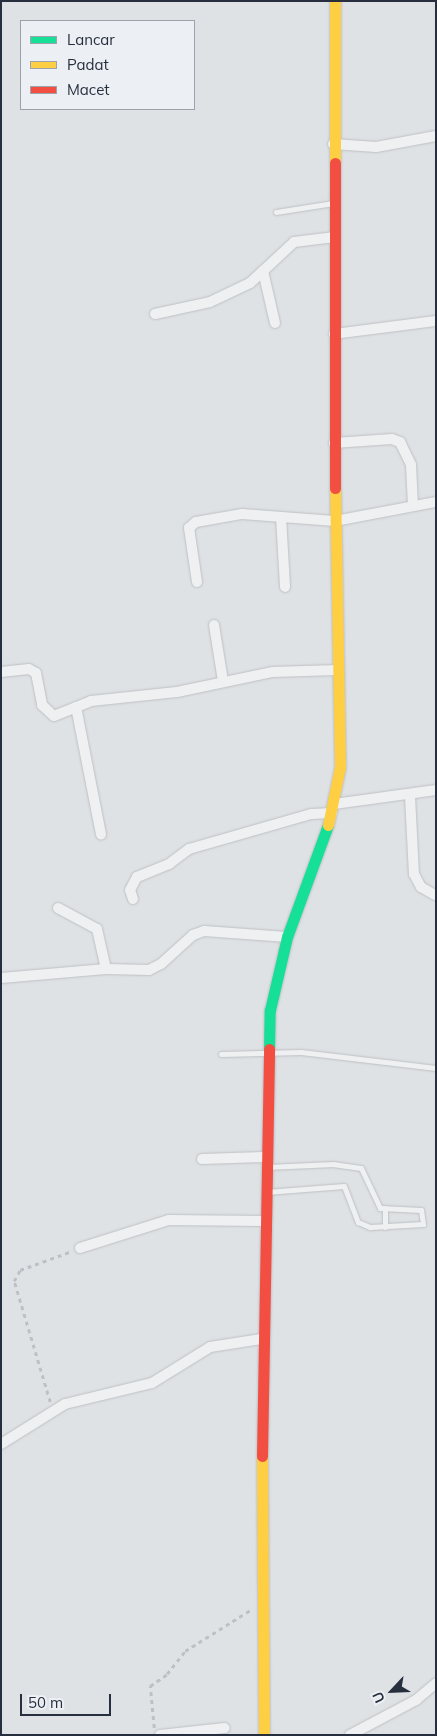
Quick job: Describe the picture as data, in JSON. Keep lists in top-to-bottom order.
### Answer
{
  "legend": ["Lancar", "Padat", "Macet"],
  "scale_bar": "50 m",
  "north": "bottom left"
}
